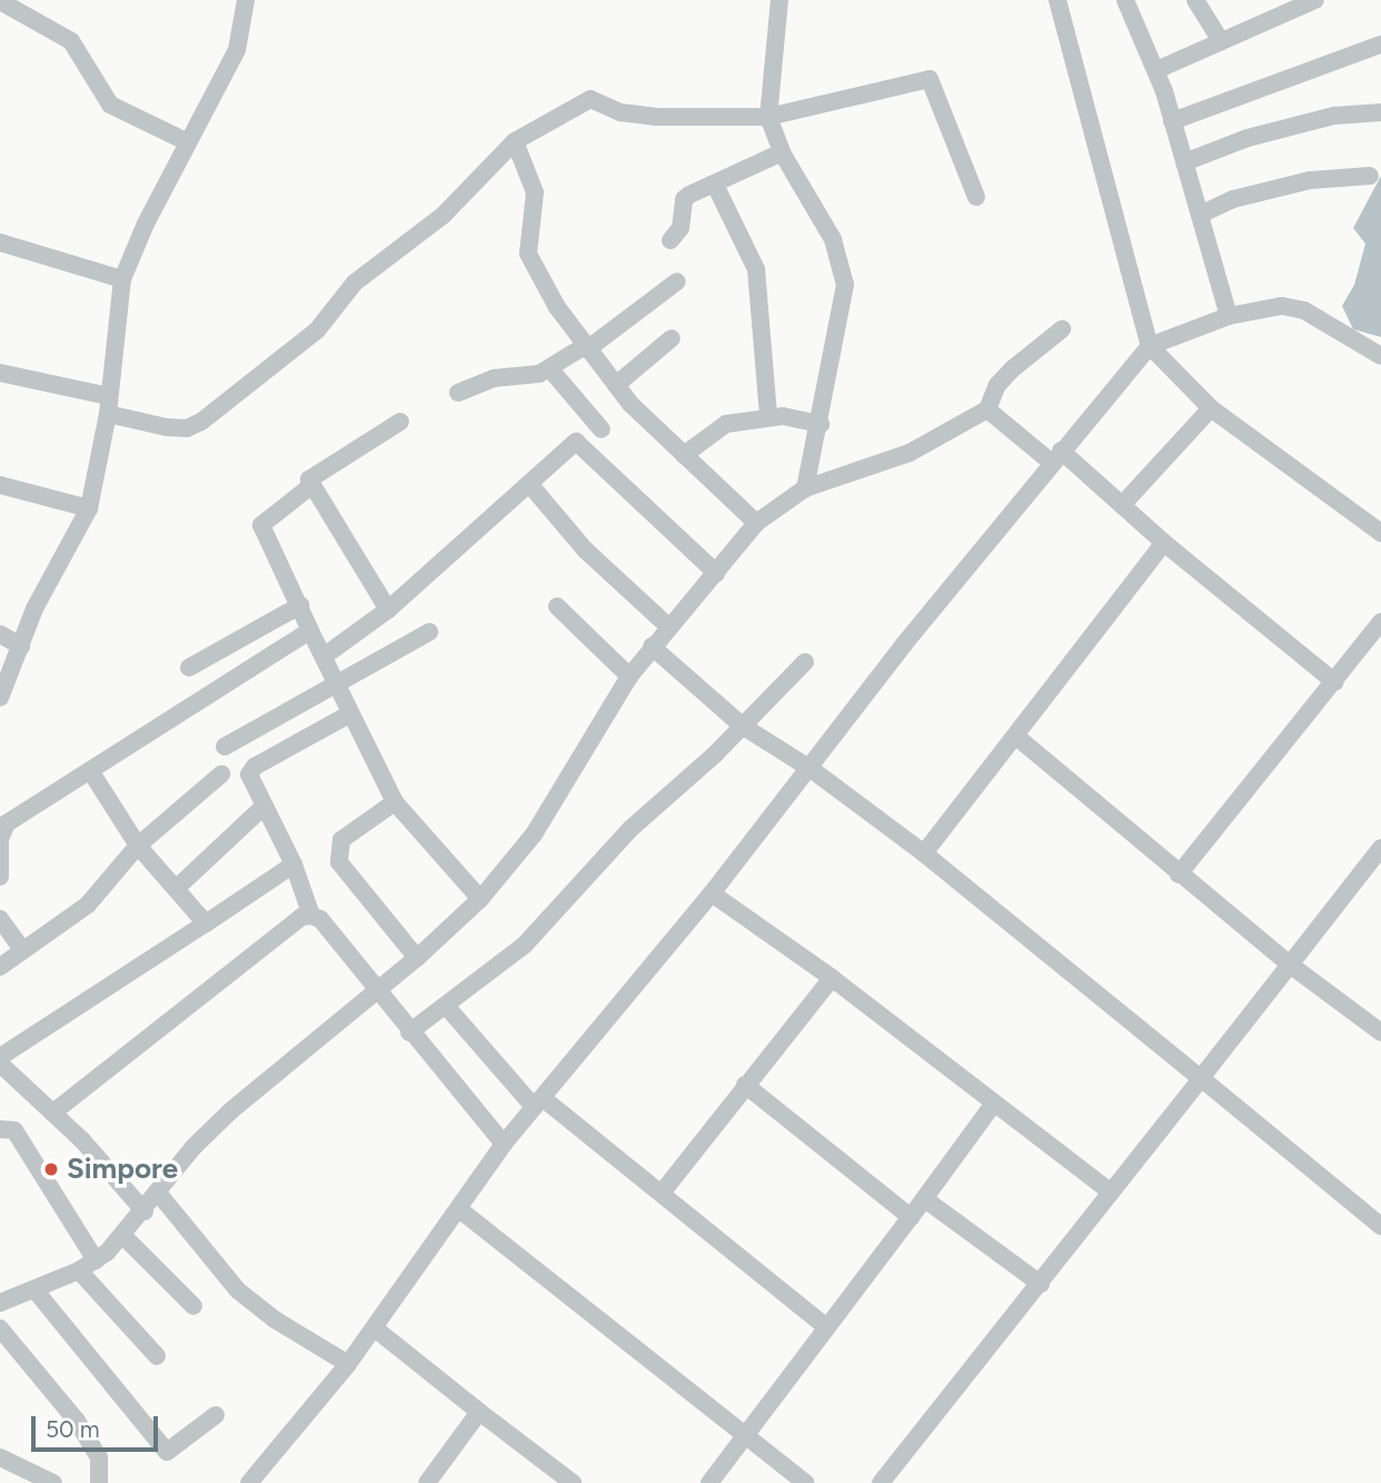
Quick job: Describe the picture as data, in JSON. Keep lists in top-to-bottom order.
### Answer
{
  "places": ["Simpore"],
  "scale_bar": "50 m"
}
